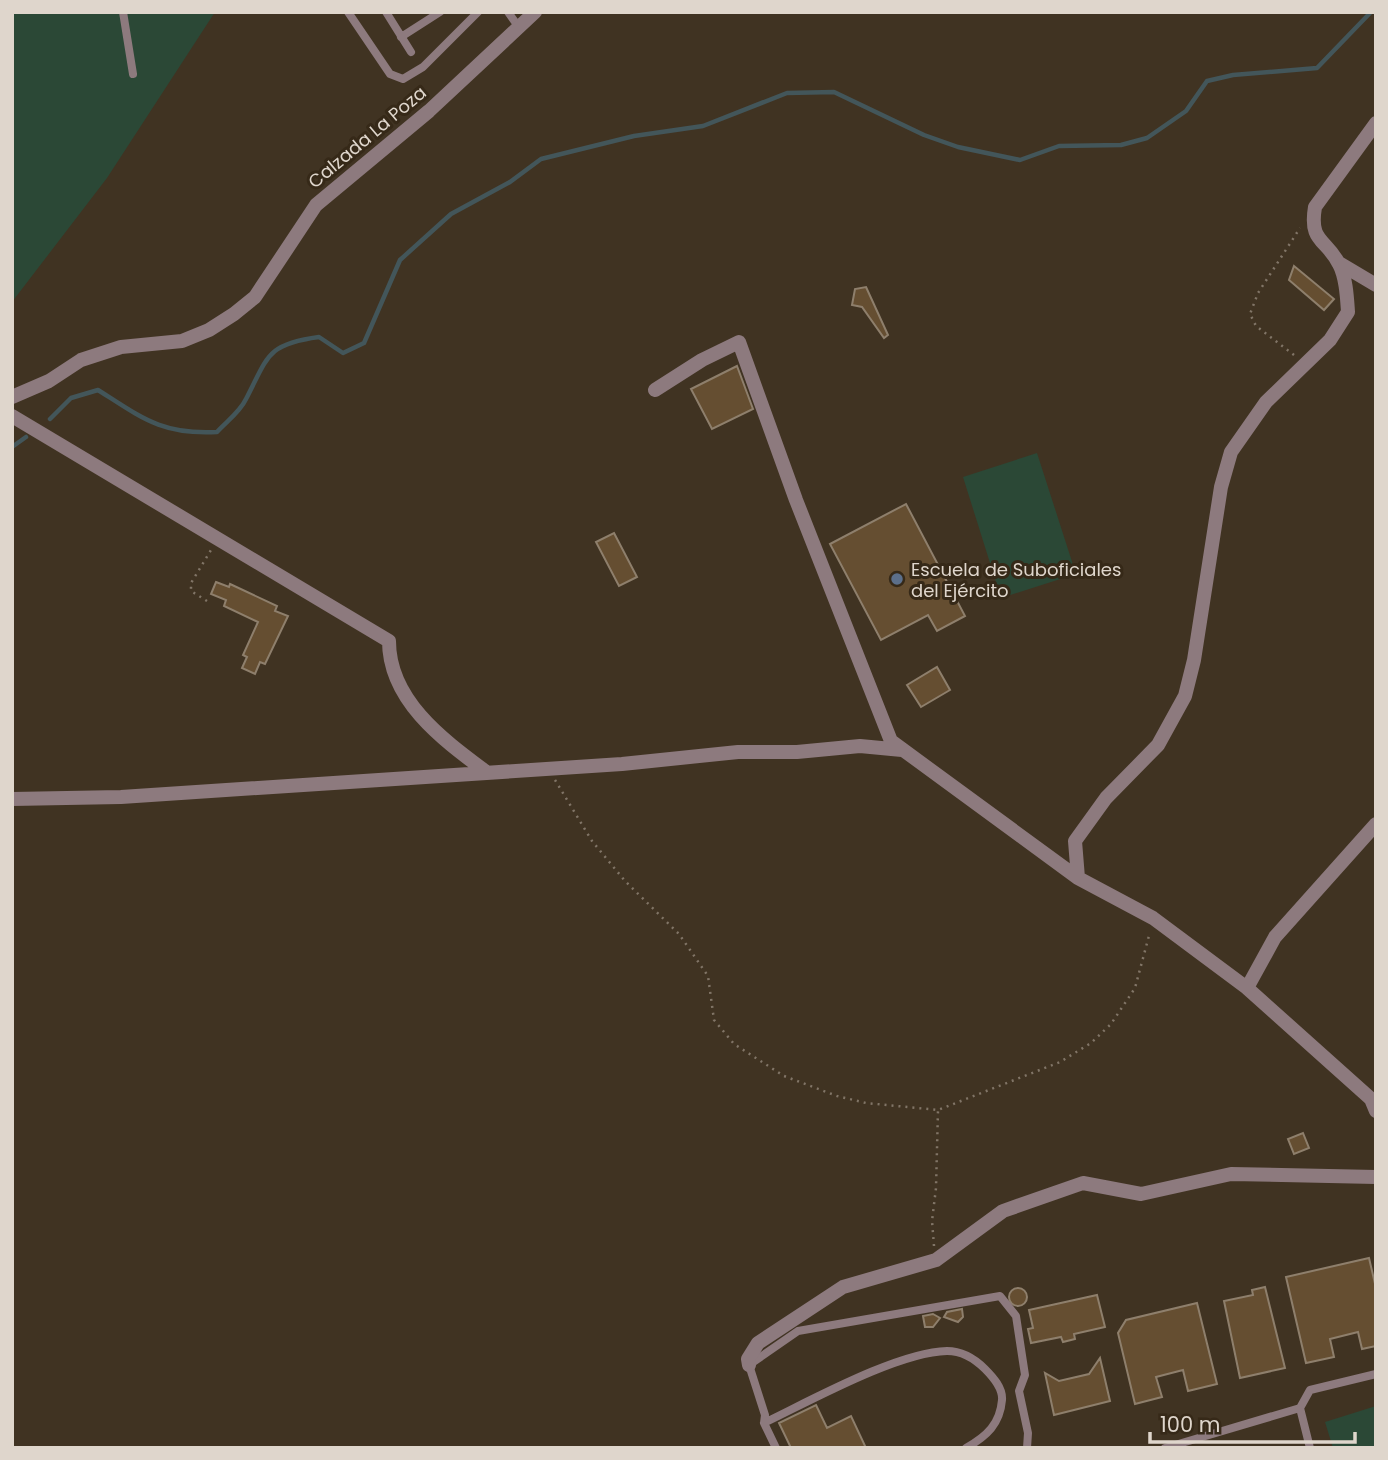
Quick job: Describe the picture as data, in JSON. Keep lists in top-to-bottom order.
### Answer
{
  "streets": {
    "street": ["Calzada La Poza"]
  },
  "places": ["Escuela de Suboficiales del Ejército"],
  "scale_bar": "100 m"
}
